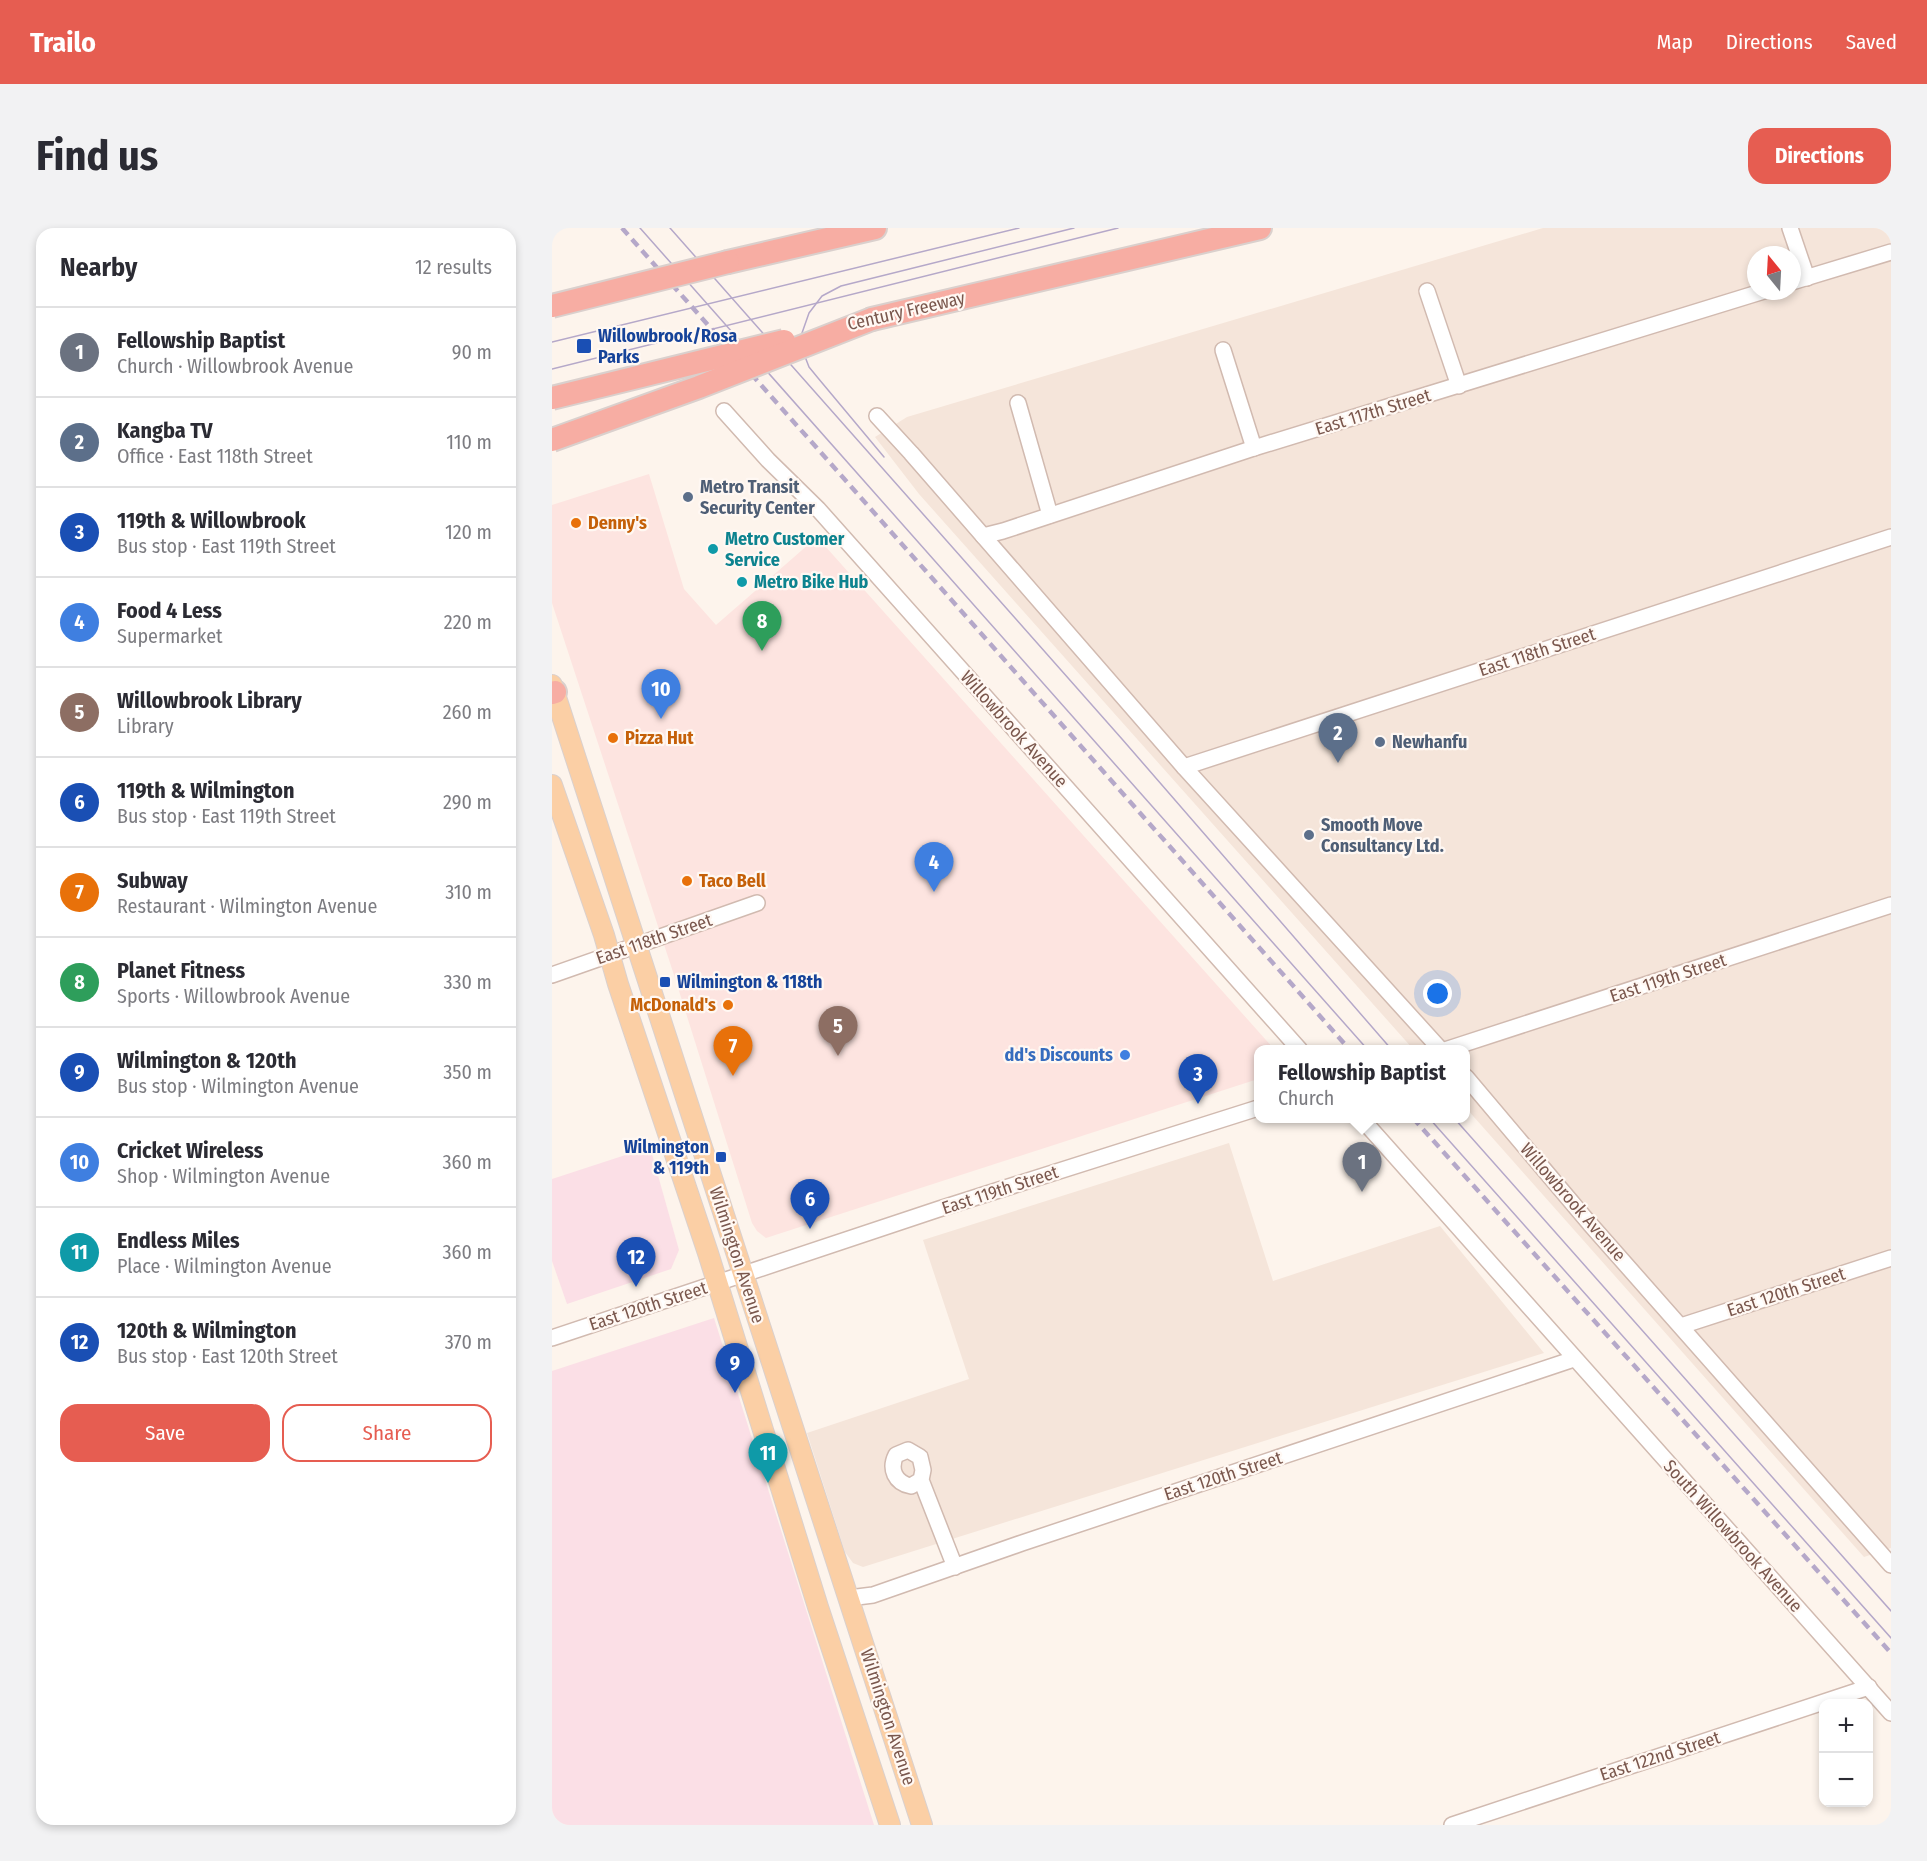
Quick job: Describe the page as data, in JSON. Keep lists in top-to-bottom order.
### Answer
{
  "streets": {
    "highway": ["Century Freeway"],
    "main road": ["Wilmington Avenue"],
    "street": [
      "East 117th Street",
      "East 118th Street",
      "Willowbrook Avenue",
      "East 119th Street",
      "East 120th Street",
      "South Willowbrook Avenue",
      "East 122nd Street"
    ]
  },
  "crossings": [
    ["East 118th Street", "Wilmington Avenue"],
    ["Willowbrook Avenue", "East 120th Street"],
    ["East 119th Street", "Wilmington Avenue"],
    ["East 119th Street", "East 120th Street"],
    ["Wilmington Avenue", "East 120th Street"],
    ["East 120th Street", "South Willowbrook Avenue"],
    ["South Willowbrook Avenue", "East 122nd Street"]
  ],
  "places": {
    "transit": ["Willowbrook/Rosa Parks", "Wilmington & 118th", "Wilmington & 119th"],
    "other": [
      "Metro Transit Security Center",
      "Denny's",
      "Metro Customer Service",
      "Metro Bike Hub",
      "Pizza Hut",
      "Newhanfu",
      "Smooth Move Consultancy Ltd.",
      "Taco Bell",
      "McDonald's",
      "dd's Discounts"
    ]
  },
  "north": "top",
  "page": {
    "header": "Trailo",
    "nav": ["Map", "Directions", "Saved"],
    "buttons": [
      "Directions",
      ["Save", "Share"]
    ],
    "title": "Find us",
    "heading": ["Nearby", "12 results"],
    "list": [
      {
        "mark": "1",
        "name": "Fellowship Baptist",
        "note": "Church · Willowbrook Avenue",
        "value": "90 m"
      },
      {
        "mark": "2",
        "name": "Kangba TV",
        "note": "Office · East 118th Street",
        "value": "110 m"
      },
      {
        "mark": "3",
        "name": "119th & Willowbrook",
        "note": "Bus stop · East 119th Street",
        "value": "120 m"
      },
      {
        "mark": "4",
        "name": "Food 4 Less",
        "note": "Supermarket",
        "value": "220 m"
      },
      {
        "mark": "5",
        "name": "Willowbrook Library",
        "note": "Library",
        "value": "260 m"
      },
      {
        "mark": "6",
        "name": "119th & Wilmington",
        "note": "Bus stop · East 119th Street",
        "value": "290 m"
      },
      {
        "mark": "7",
        "name": "Subway",
        "note": "Restaurant · Wilmington Avenue",
        "value": "310 m"
      },
      {
        "mark": "8",
        "name": "Planet Fitness",
        "note": "Sports · Willowbrook Avenue",
        "value": "330 m"
      },
      {
        "mark": "9",
        "name": "Wilmington & 120th",
        "note": "Bus stop · Wilmington Avenue",
        "value": "350 m"
      },
      {
        "mark": "10",
        "name": "Cricket Wireless",
        "note": "Shop · Wilmington Avenue",
        "value": "360 m"
      },
      {
        "mark": "11",
        "name": "Endless Miles",
        "note": "Place · Wilmington Avenue",
        "value": "360 m"
      },
      {
        "mark": "12",
        "name": "120th & Wilmington",
        "note": "Bus stop · East 120th Street",
        "value": "370 m"
      }
    ],
    "pins": [
      "8",
      "10",
      "2",
      "4",
      "5",
      "7",
      "3",
      "1",
      "6",
      "12",
      "9",
      "11"
    ],
    "popup": ["Fellowship Baptist", "Church"],
    "map_buttons": ["+", "−"]
  }
}
